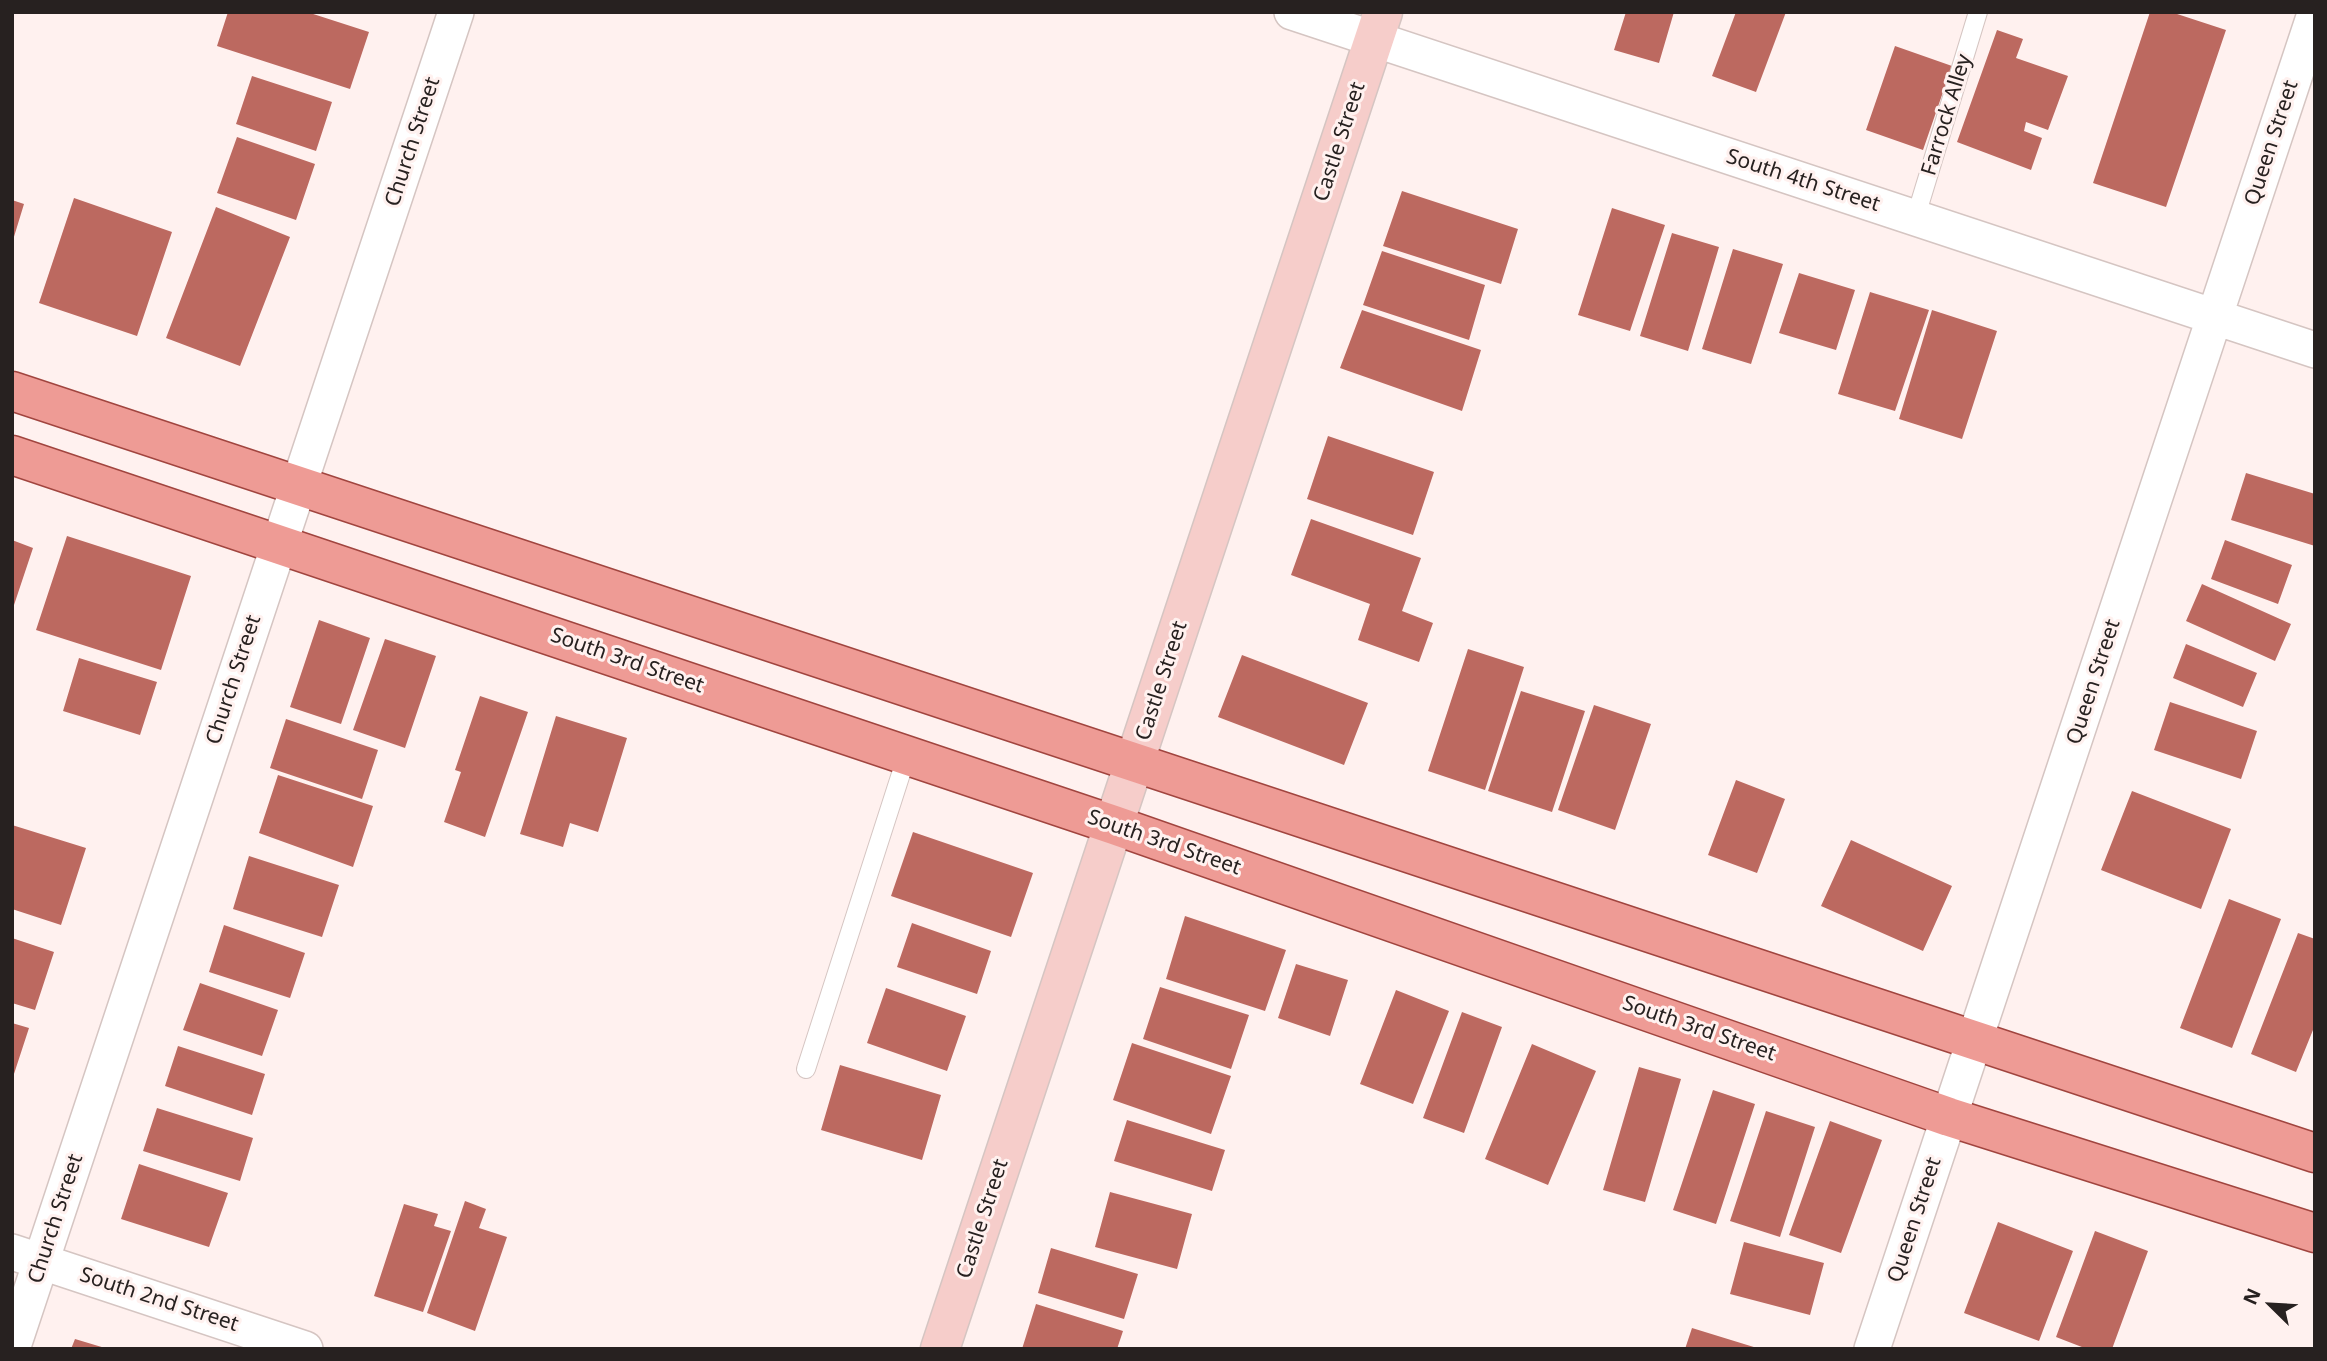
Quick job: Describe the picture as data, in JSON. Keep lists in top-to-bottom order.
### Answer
{
  "streets": {
    "main road": ["South 3rd Street"],
    "street": [
      "Church Street",
      "Castle Street",
      "Queen Street",
      "South 4th Street",
      "South 2nd Street"
    ],
    "lane": ["Farrock Alley"]
  },
  "crossings": [
    ["Farrock Alley", "South 4th Street"],
    ["Church Street", "South 3rd Street"],
    ["Church Street", "South 2nd Street"],
    ["Castle Street", "South 4th Street"],
    ["Castle Street", "South 3rd Street"],
    ["Queen Street", "South 4th Street"],
    ["Queen Street", "South 3rd Street"]
  ],
  "north": "top left"
}
